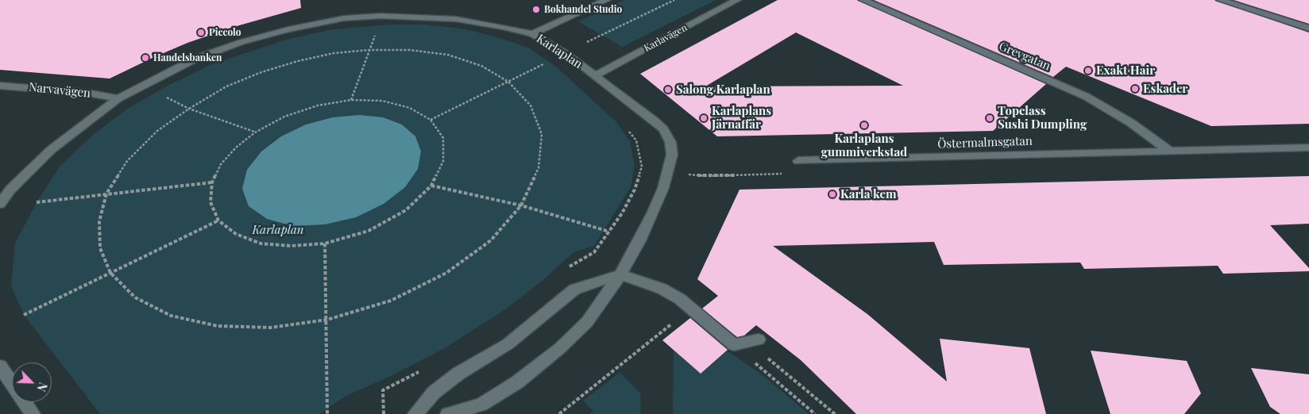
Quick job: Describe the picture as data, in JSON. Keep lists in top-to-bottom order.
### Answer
{
  "streets": {
    "street": [
      "Karlavägen",
      "Karlaplan",
      "Grevgatan",
      "Narvavägen",
      "Östermalmsgatan"
    ]
  },
  "crossings": [
    ["Karlavägen", "Karlaplan"],
    ["Karlaplan", "Narvavägen"],
    ["Grevgatan", "Östermalmsgatan"]
  ],
  "parks": ["Karlaplan"],
  "places": [
    "Bokhandel Studio",
    "Piccolo",
    "Handelsbanken",
    "Exakt Hair",
    "Eskader",
    "Salong Karlaplan",
    "Karlaplans Järnaffär",
    "Topclass Sushi Dumpling",
    "Karlaplans gummiverkstad",
    "Karla kem"
  ],
  "north": "bottom right"
}
